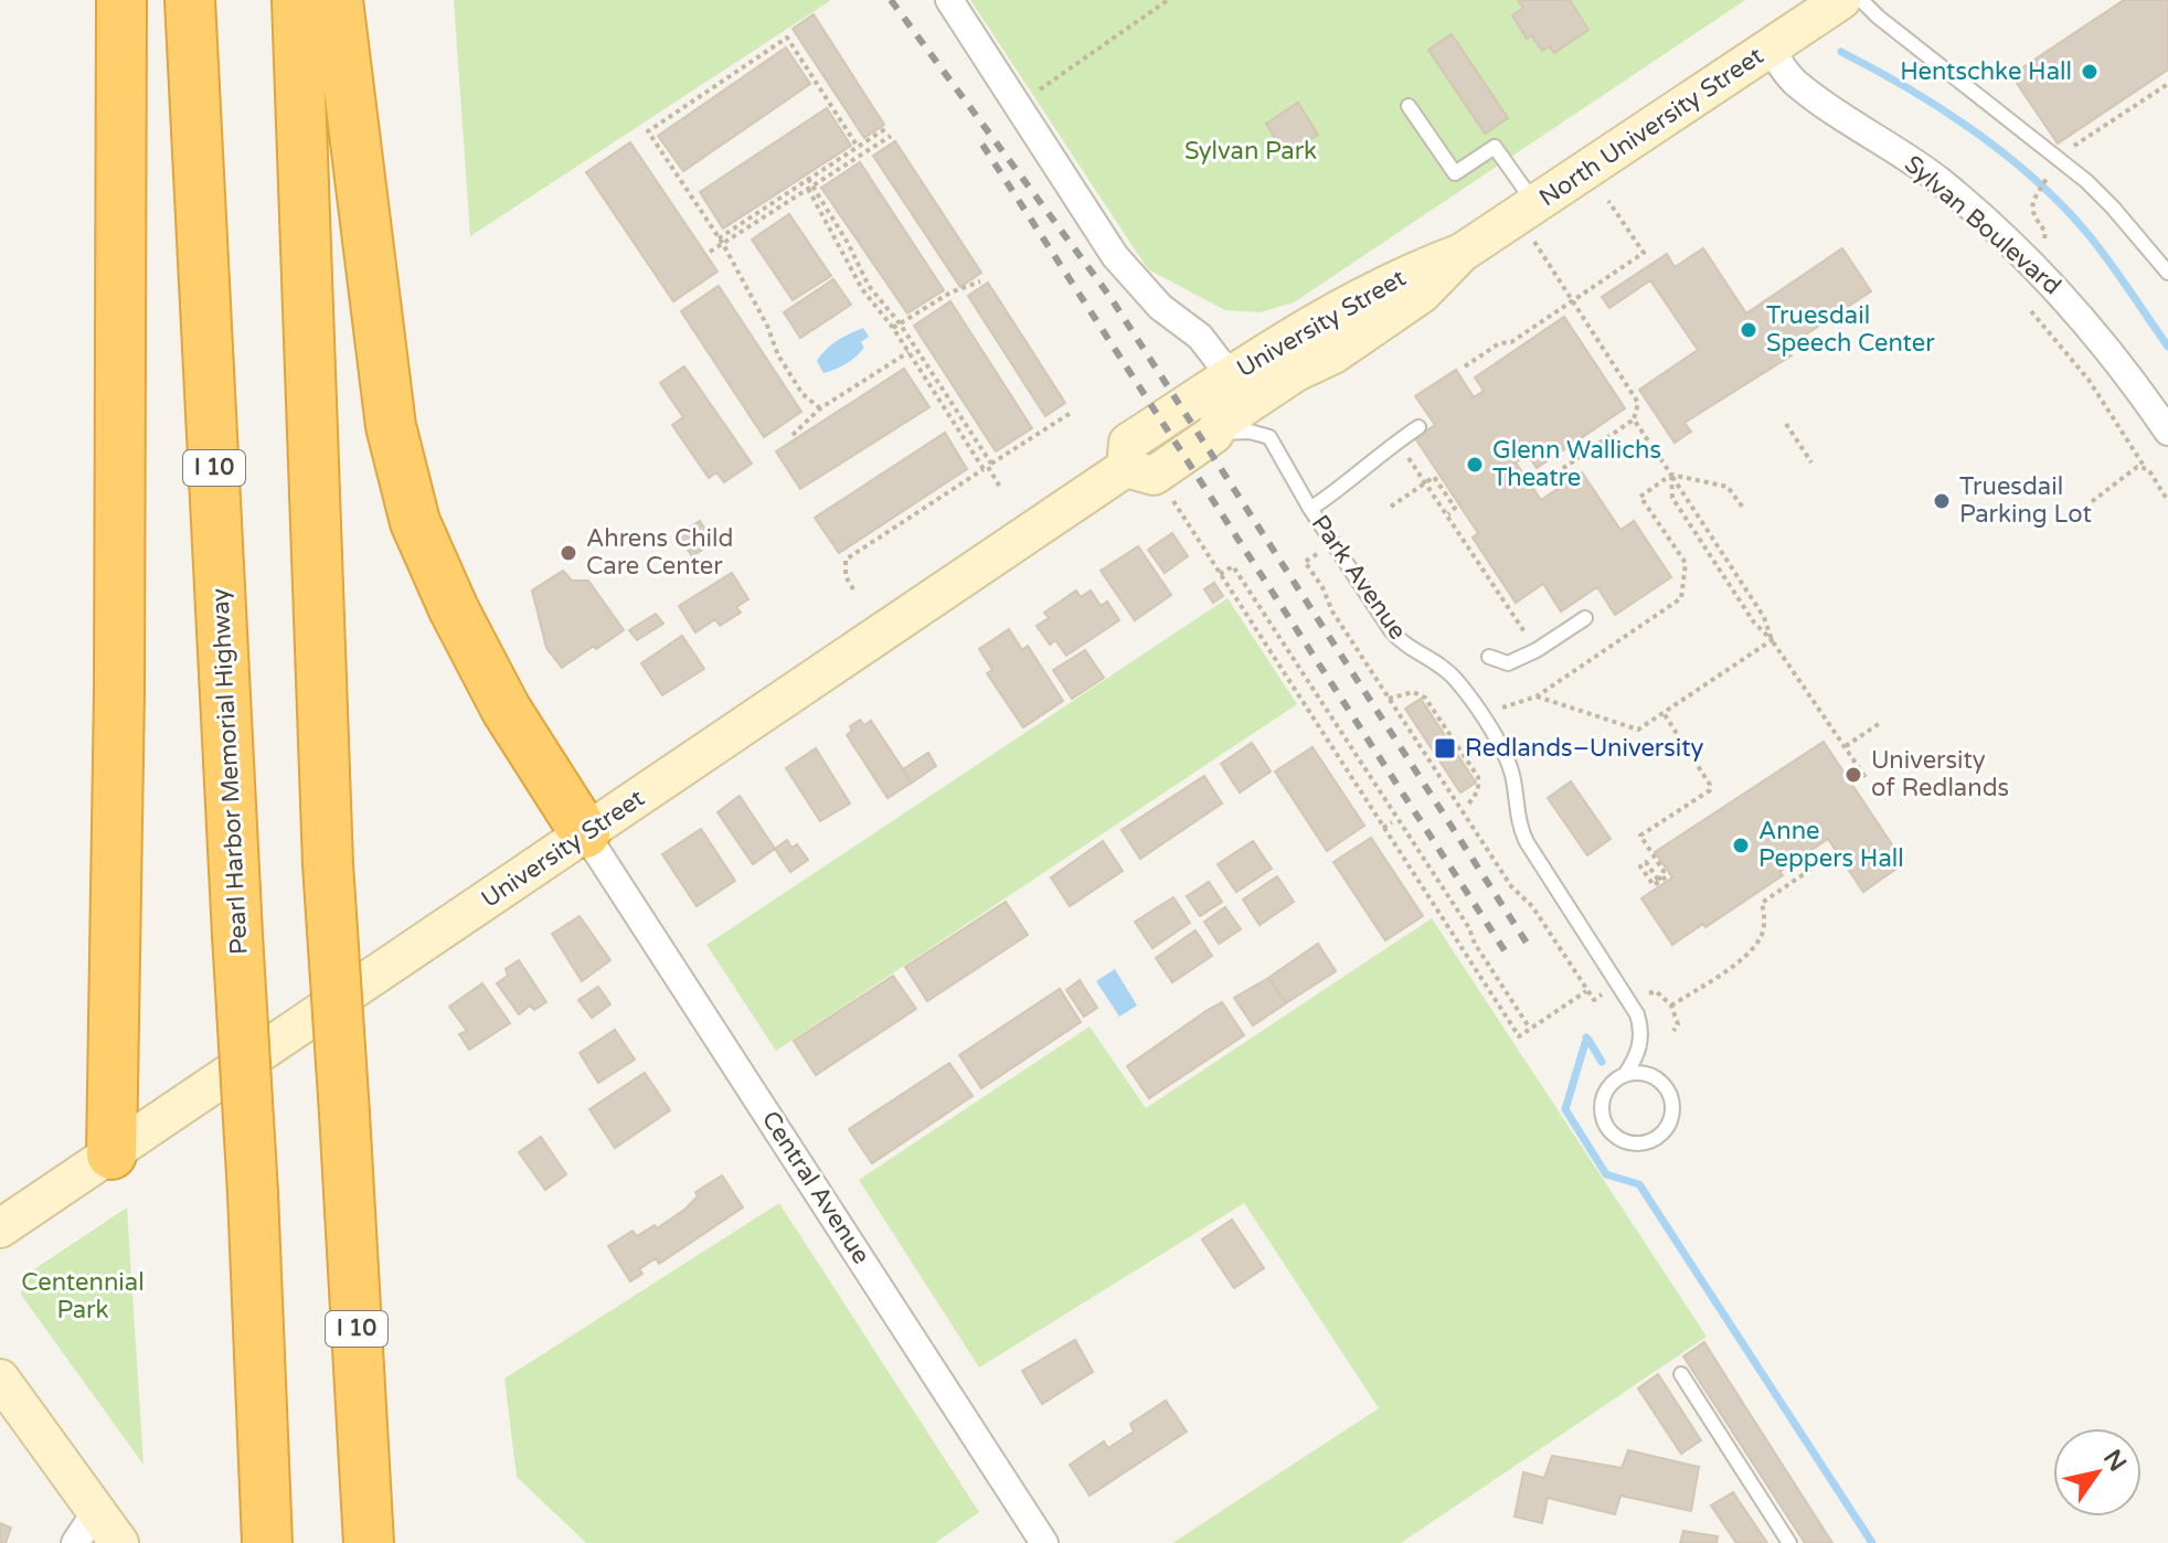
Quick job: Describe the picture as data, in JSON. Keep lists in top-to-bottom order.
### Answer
{
  "streets": {
    "highway": ["I 10", "Pearl Harbor Memorial Highway"],
    "street": [
      "North University Street",
      "Sylvan Boulevard",
      "University Street",
      "Central Avenue"
    ],
    "lane": ["Park Avenue"]
  },
  "crossings": [
    ["North University Street", "Sylvan Boulevard"],
    ["North University Street", "University Street"],
    ["University Street", "Park Avenue"],
    ["University Street", "Central Avenue"]
  ],
  "parks": ["Sylvan Park", "Centennial Park"],
  "places": {
    "other": [
      "Hentschke Hall",
      "Truesdail Speech Center",
      "Glenn Wallichs Theatre",
      "Truesdail Parking Lot",
      "Ahrens Child Care Center",
      "University of Redlands",
      "Anne Peppers Hall"
    ],
    "transit": ["Redlands–University"]
  },
  "north": "top right"
}
